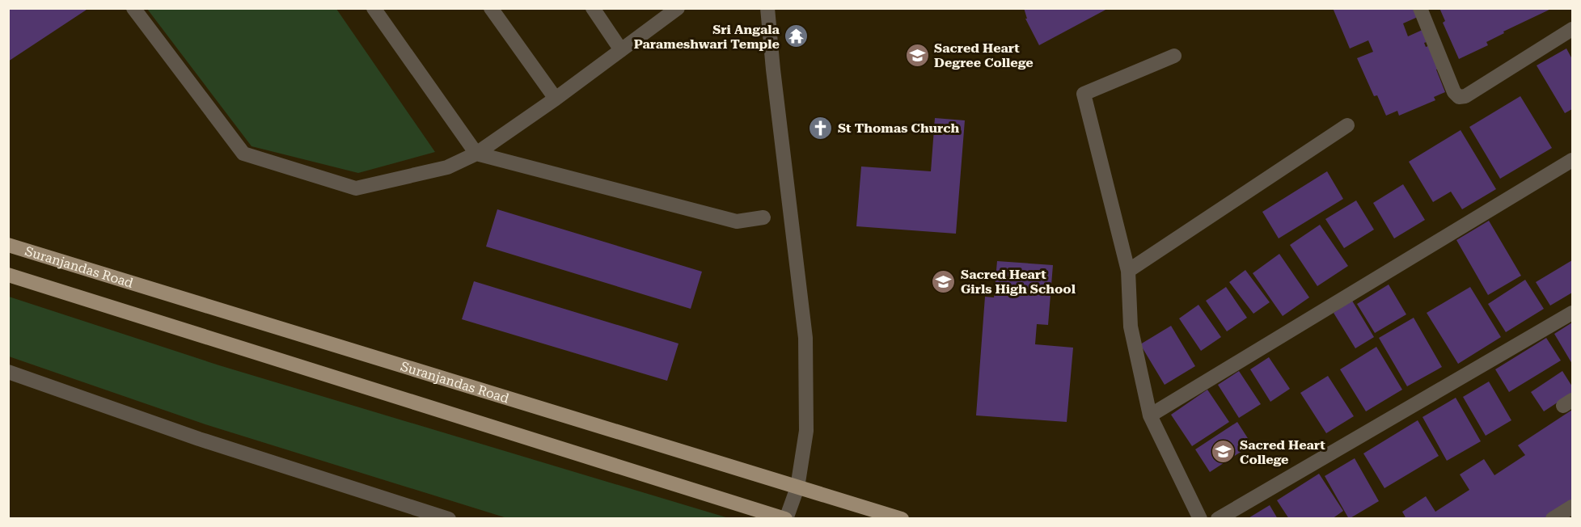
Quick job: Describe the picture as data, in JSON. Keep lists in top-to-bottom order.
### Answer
{
  "streets": {
    "main road": ["Suranjandas Road"]
  },
  "places": {
    "temple": ["Sri Angala Parameshwari Temple"],
    "school or university": ["Sacred Heart Degree College", "Sacred Heart Girls High School", "Sacred Heart College"],
    "church": ["St Thomas Church"]
  }
}
